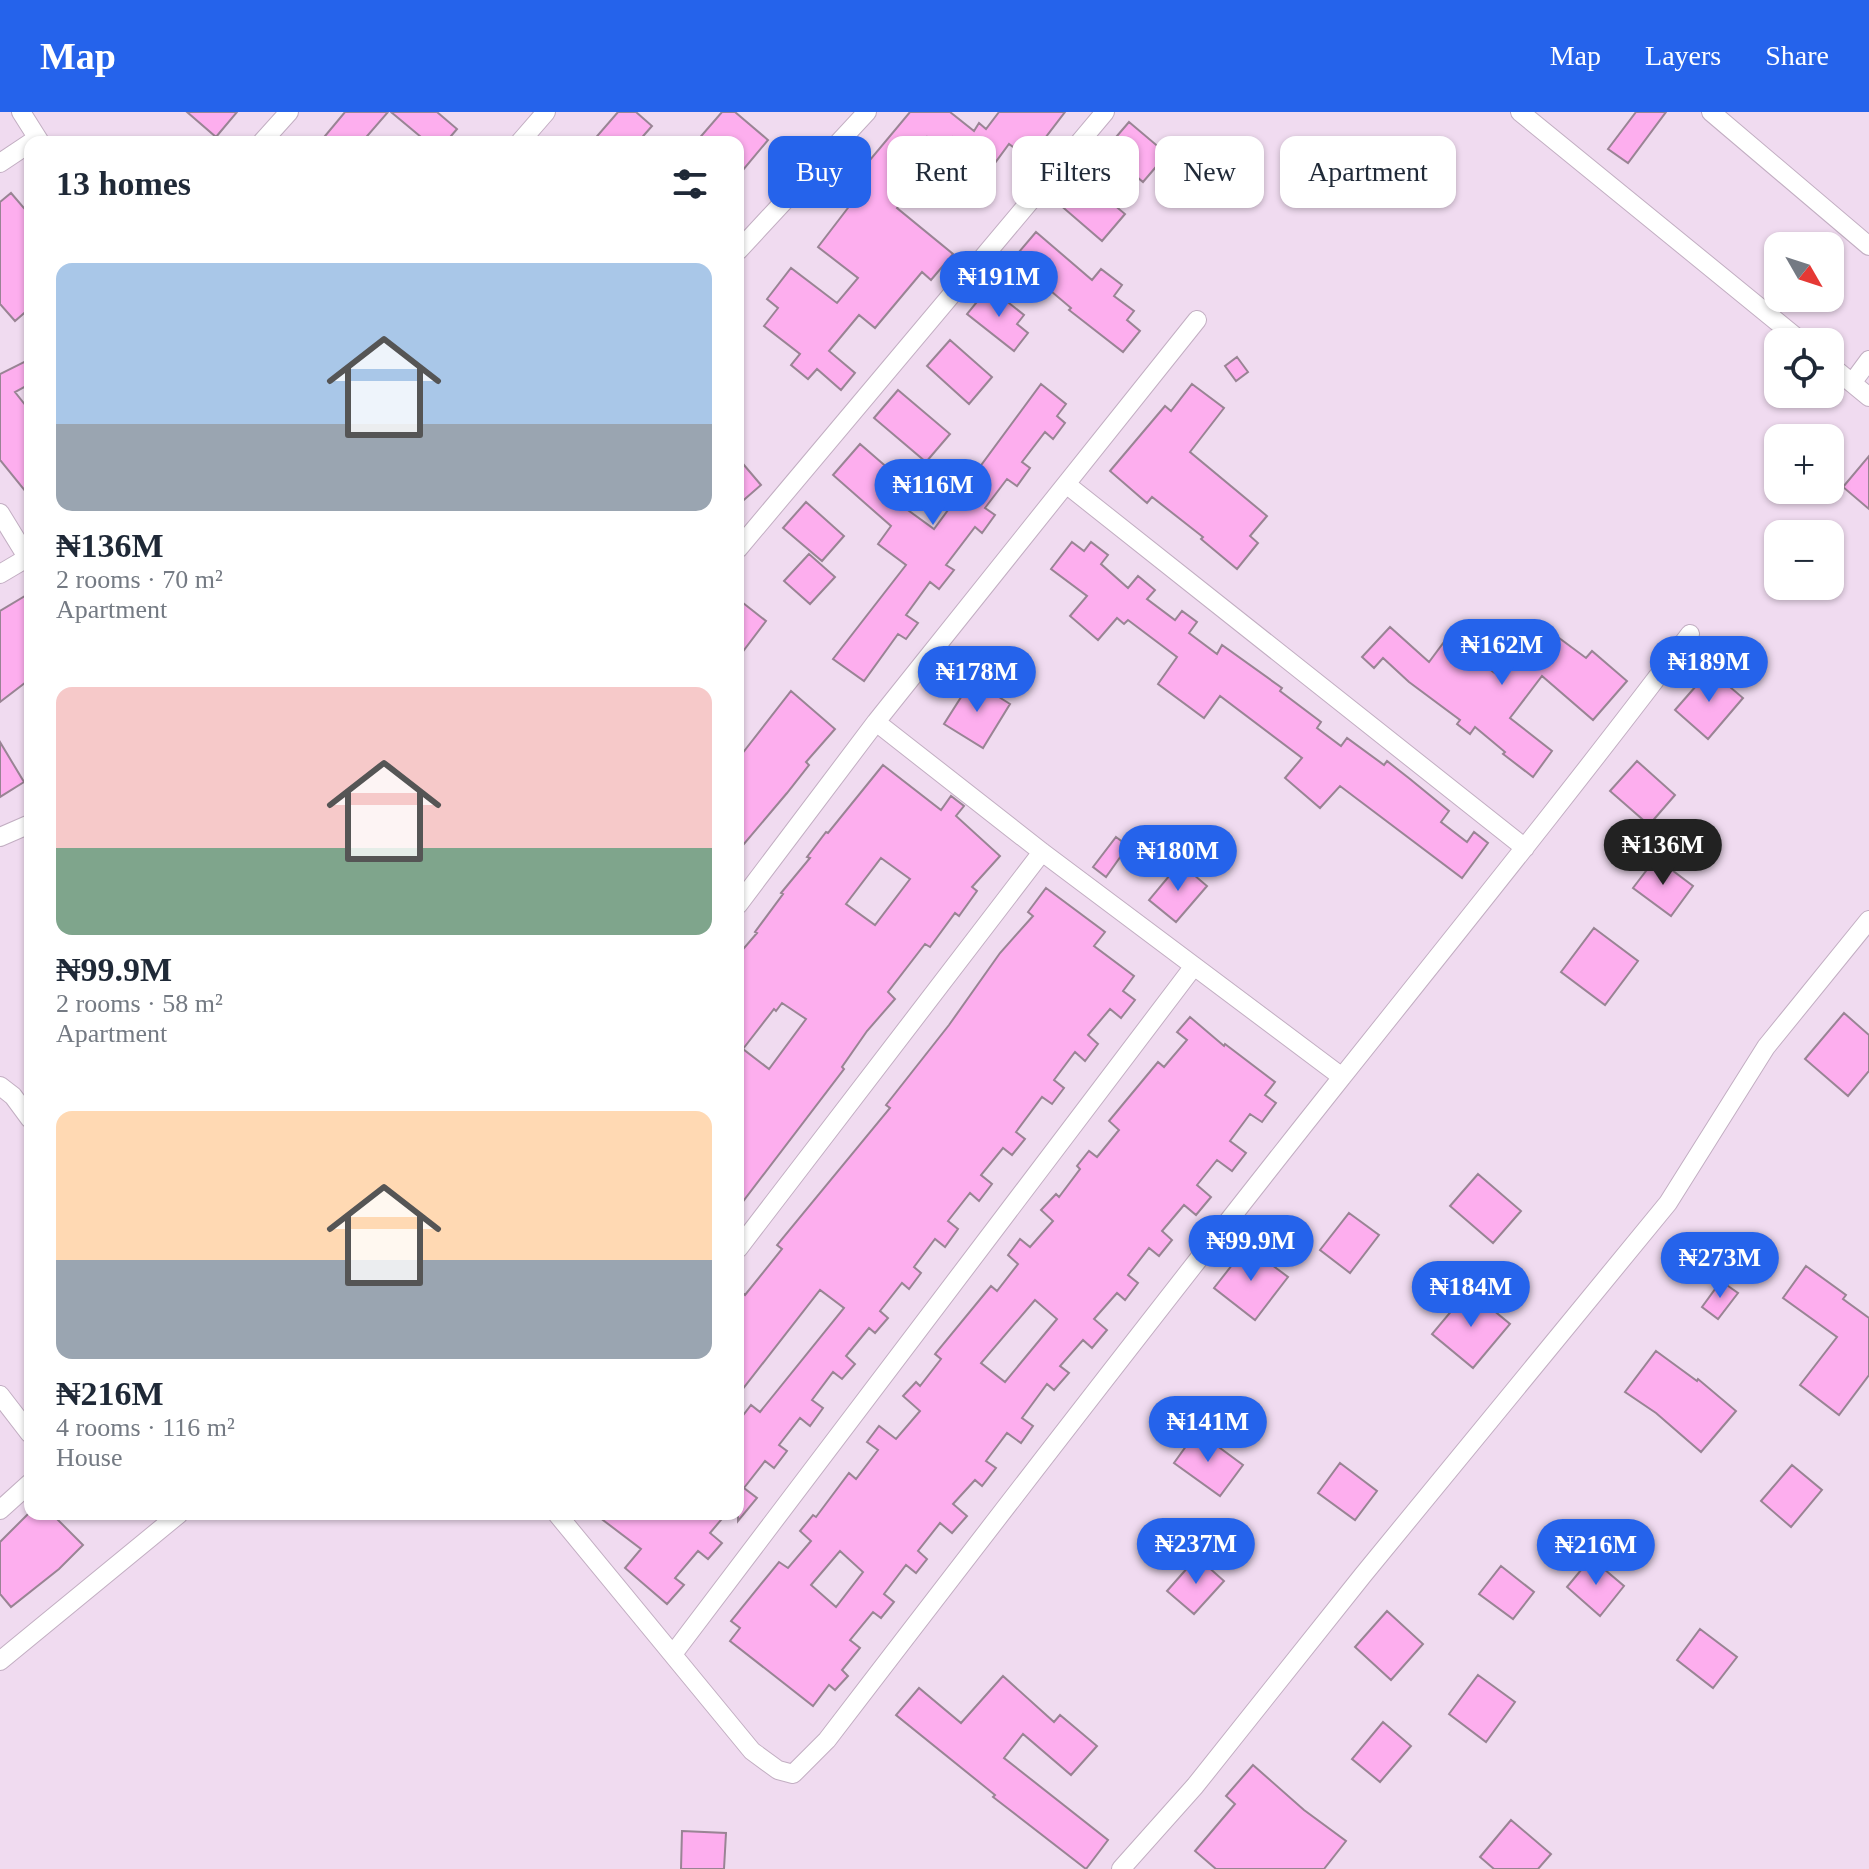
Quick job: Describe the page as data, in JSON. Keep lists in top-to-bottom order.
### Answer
{
  "north": "bottom right",
  "page": {
    "header": "Map",
    "nav": ["Map", "Layers", "Share"],
    "chip": [
      "Buy",
      "Rent",
      "Filters",
      "New",
      "Apartment"
    ],
    "heading": "13 homes",
    "map_buttons": ["+", "−"],
    "list": [
      {
        "name": "₦136M",
        "note": "2 rooms · 70 m² · Apartment"
      },
      {
        "name": "₦99.9M",
        "note": "2 rooms · 58 m² · Apartment"
      },
      {
        "name": "₦216M",
        "note": "4 rooms · 116 m² · House"
      }
    ],
    "price": [
      "₦191M",
      "₦116M",
      "₦162M",
      "₦189M",
      "₦178M",
      "₦136M",
      "₦180M",
      "₦99.9M",
      "₦273M",
      "₦184M",
      "₦141M",
      "₦237M",
      "₦216M"
    ]
  }
}
